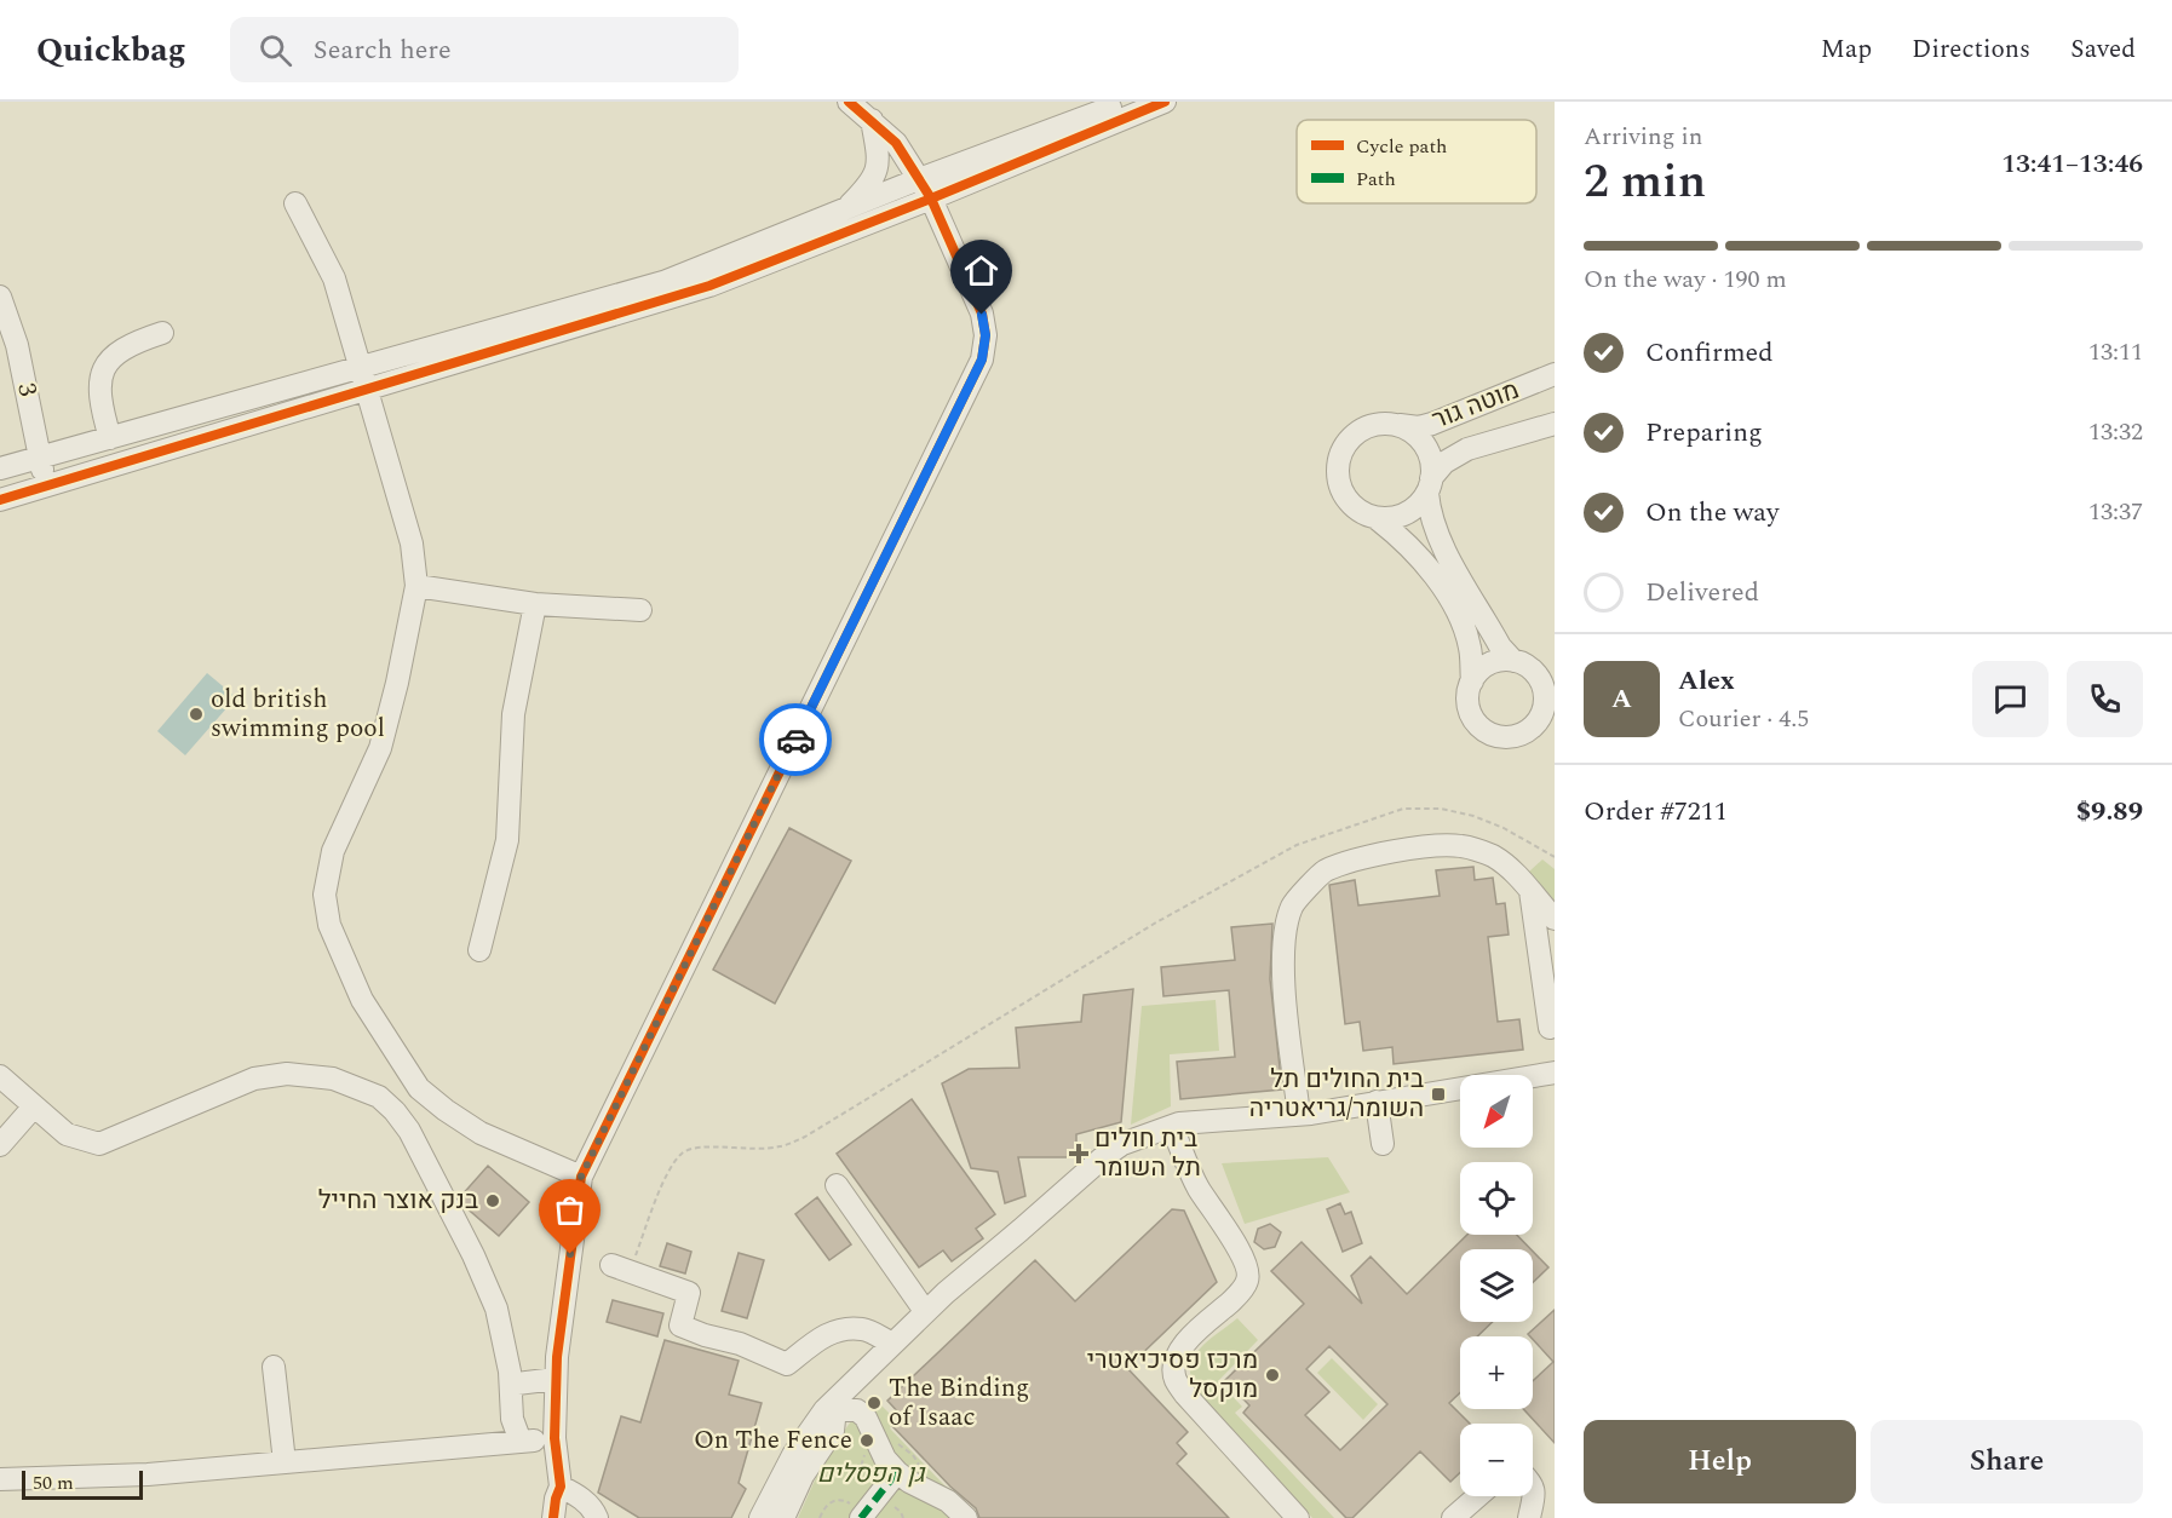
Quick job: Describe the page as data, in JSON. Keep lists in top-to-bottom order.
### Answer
{
  "streets": {
    "street": ["3", "מוטה גור"]
  },
  "parks": ["גן הפסלים"],
  "places": {
    "other": [
      "old british swimming pool",
      "בנק אוצר החייל",
      "מרכז פסיכיאטרי מוקסל",
      "The Binding of Isaac",
      "On The Fence"
    ],
    "transit": ["בית החולים תל השומר/גריאטריה"],
    "health": ["בית חולים תל השומר"]
  },
  "legend": ["Cycle path", "Path"],
  "scale_bar": "50 m",
  "north": "bottom left",
  "page": {
    "header": "Quickbag",
    "search": "Search here",
    "nav": ["Map", "Directions", "Saved"],
    "heading": ["2 min", "Arriving in", "13:41–13:46"],
    "panel": [
      "Alex",
      "Courier · 4.5",
      "Order #7211",
      "$9.89"
    ],
    "bar": "On the way · 190 m",
    "list": [
      ["Confirmed", "13:11"],
      ["Preparing", "13:32"],
      ["On the way", "13:37"],
      "Delivered"
    ],
    "round": "A",
    "map_buttons": ["+", "−"],
    "buttons": ["Help", "Share"],
    "scale": "50 m"
  }
}
